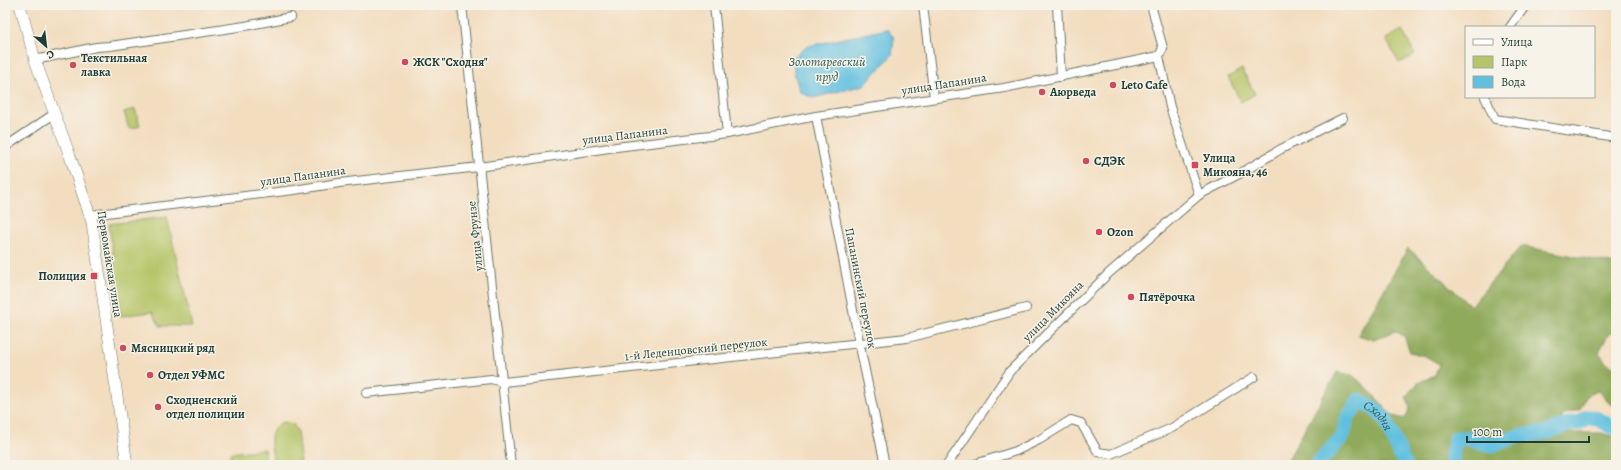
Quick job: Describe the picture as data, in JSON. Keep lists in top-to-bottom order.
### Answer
{
  "streets": {
    "main road": ["Первомайская улица"],
    "street": [
      "улица Папанина",
      "улица Фрунзе",
      "Папанинский переулок",
      "улица Микояна",
      "1-й Леденцовский переулок"
    ]
  },
  "crossings": [
    ["улица Папанина", "улица Фрунзе"],
    ["улица Папанина", "Первомайская улица"],
    ["улица Папанина", "Папанинский переулок"],
    ["улица Фрунзе", "1-й Леденцовский переулок"],
    ["Папанинский переулок", "1-й Леденцовский переулок"]
  ],
  "water": ["Золотаревский пруд", "Сходня"],
  "places": {
    "other": [
      "ЖСК \"Сходня\"",
      "Текстильная лавка",
      "Leto Cafe",
      "Аюрведа",
      "СДЭК",
      "Ozon",
      "Пятёрочка",
      "Мясницкий ряд",
      "Отдел УФМС",
      "Сходненский отдел полиции"
    ],
    "transit": ["Улица Микояна, 46", "Полиция"]
  },
  "legend": ["Улица", "Парк", "Вода"],
  "scale_bar": "100 m",
  "north": "bottom right"
}
